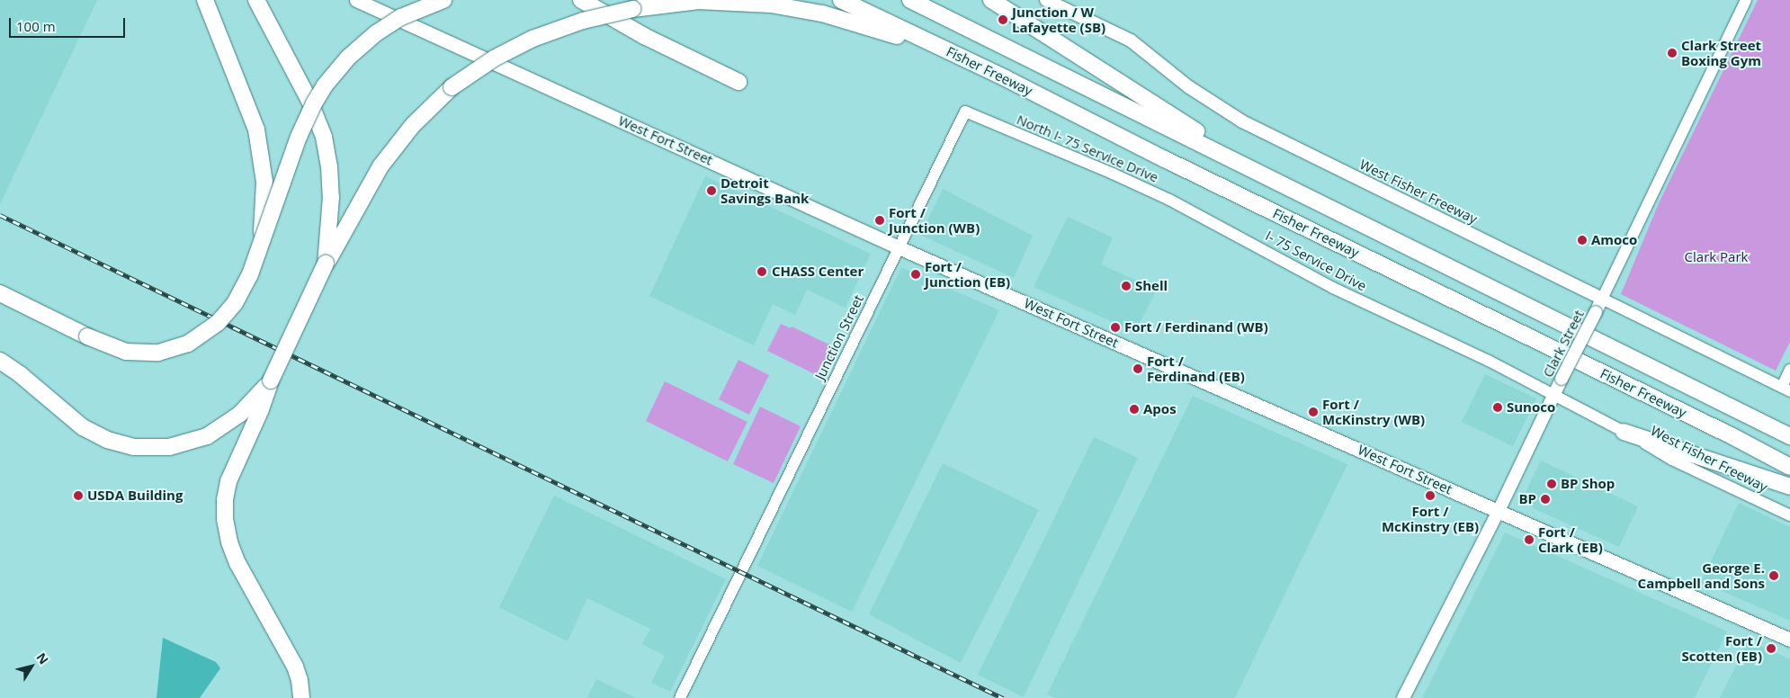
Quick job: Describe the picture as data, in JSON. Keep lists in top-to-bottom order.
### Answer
{
  "streets": {
    "highway": ["Fisher Freeway"],
    "main road": ["West Fort Street", "West Fisher Freeway", "Clark Street"],
    "street": ["North I- 75 Service Drive", "I- 75 Service Drive", "Junction Street"]
  },
  "crossings": [
    ["West Fort Street", "Junction Street"],
    ["West Fort Street", "Clark Street"],
    ["North I- 75 Service Drive", "I- 75 Service Drive"],
    ["North I- 75 Service Drive", "Junction Street"],
    ["West Fisher Freeway", "I- 75 Service Drive"],
    ["West Fisher Freeway", "Clark Street"]
  ],
  "parks": ["Clark Park"],
  "places": [
    "Junction / W Lafayette (SB)",
    "Clark Street Boxing Gym",
    "Detroit Savings Bank",
    "Fort / Junction (WB)",
    "Amoco",
    "CHASS Center",
    "Fort / Junction (EB)",
    "Shell",
    "Fort / Ferdinand (WB)",
    "Fort / Ferdinand (EB)",
    "Sunoco",
    "Apos",
    "Fort / McKinstry (WB)",
    "BP Shop",
    "USDA Building",
    "Fort / McKinstry (EB)",
    "BP",
    "Fort / Clark (EB)",
    "George E. Campbell and Sons",
    "Fort / Scotten (EB)"
  ],
  "scale_bar": "100 m",
  "north": "top right"
}
